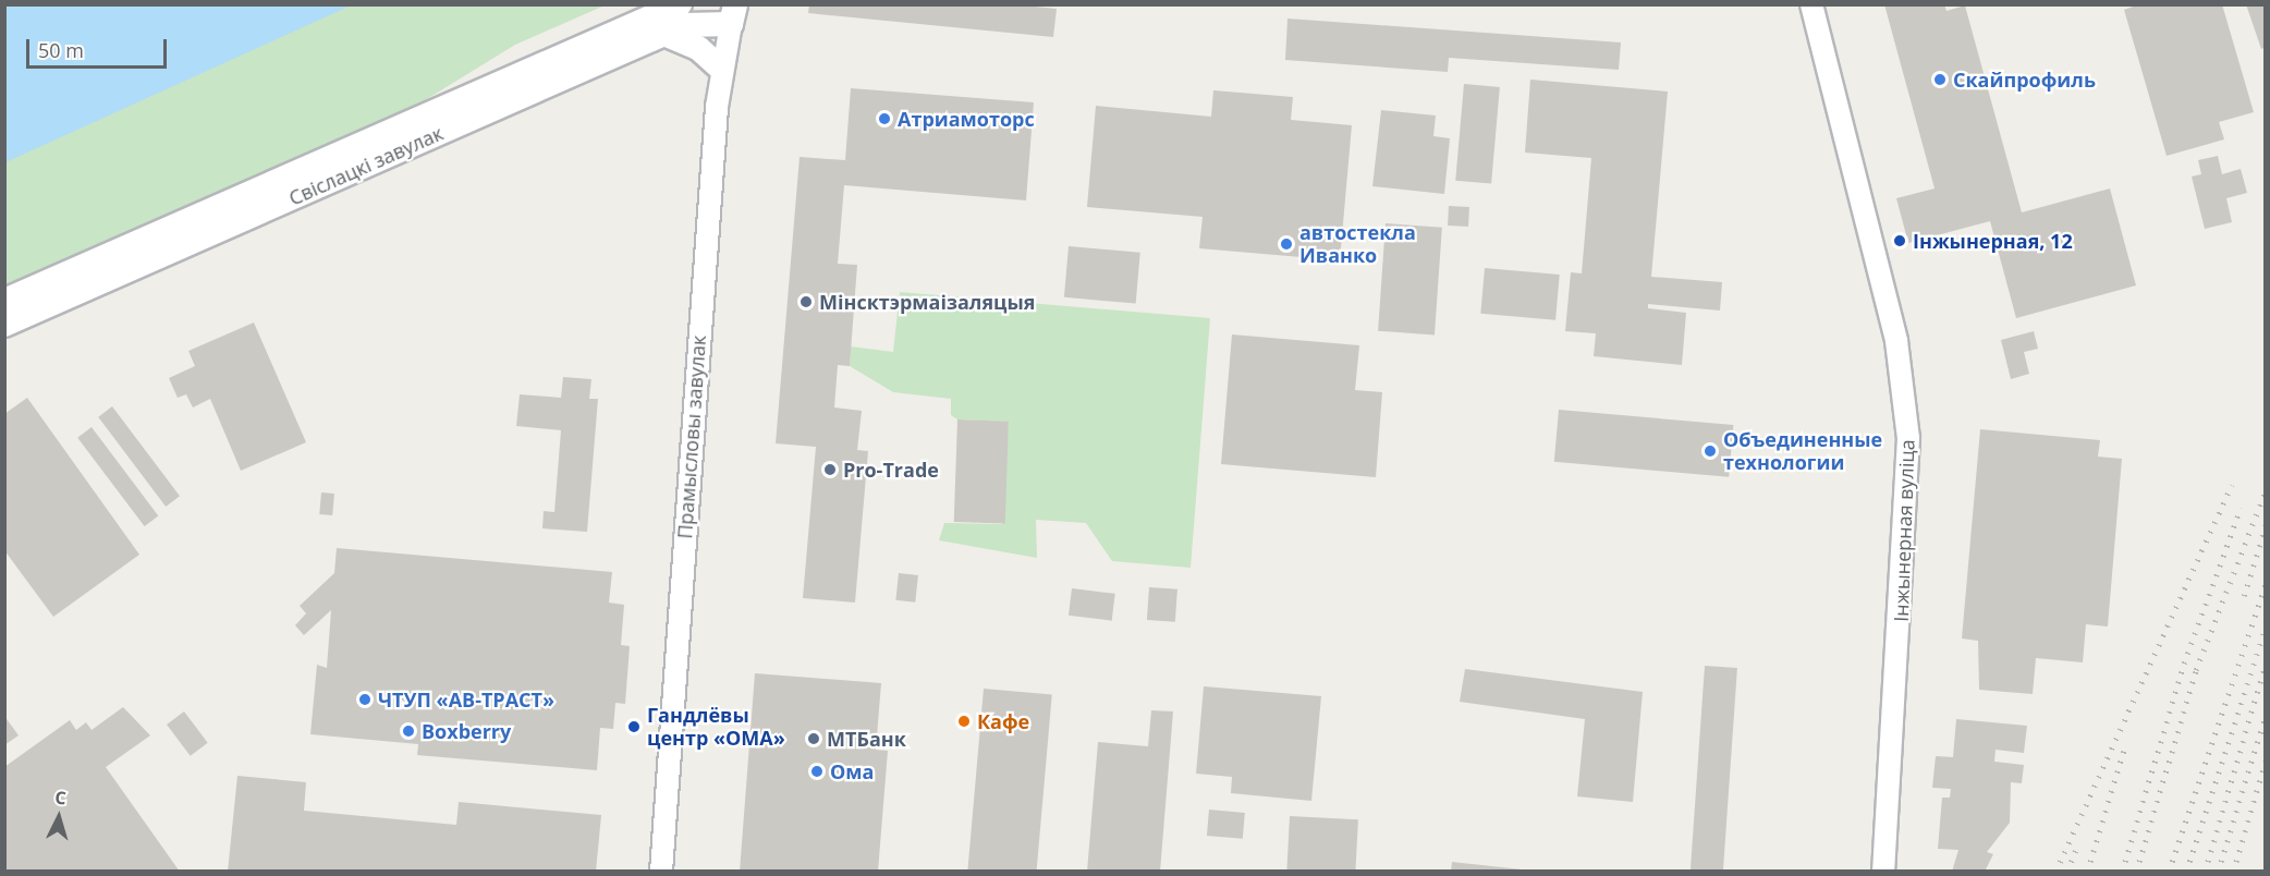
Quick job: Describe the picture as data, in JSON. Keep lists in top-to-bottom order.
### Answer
{
  "streets": {
    "main road": ["Свіслацкі завулак"],
    "street": ["Прамысловы завулак", "Інжынерная вуліца"]
  },
  "crossings": [
    ["Свіслацкі завулак", "Прамысловы завулак"]
  ],
  "places": [
    "Скайпрофиль",
    "Атриамоторс",
    "Інжынерная, 12",
    "автостекла Иванко",
    "Мінсктэрмаізаляцыя",
    "Объединенные технологии",
    "Pro-Trade",
    "ЧТУП «АВ-ТРАСТ»",
    "Кафе",
    "Гандлёвы центр «ОМА»",
    "Boxberry",
    "МТБанк",
    "Ома"
  ],
  "scale_bar": "50 m",
  "north": "top"
}
